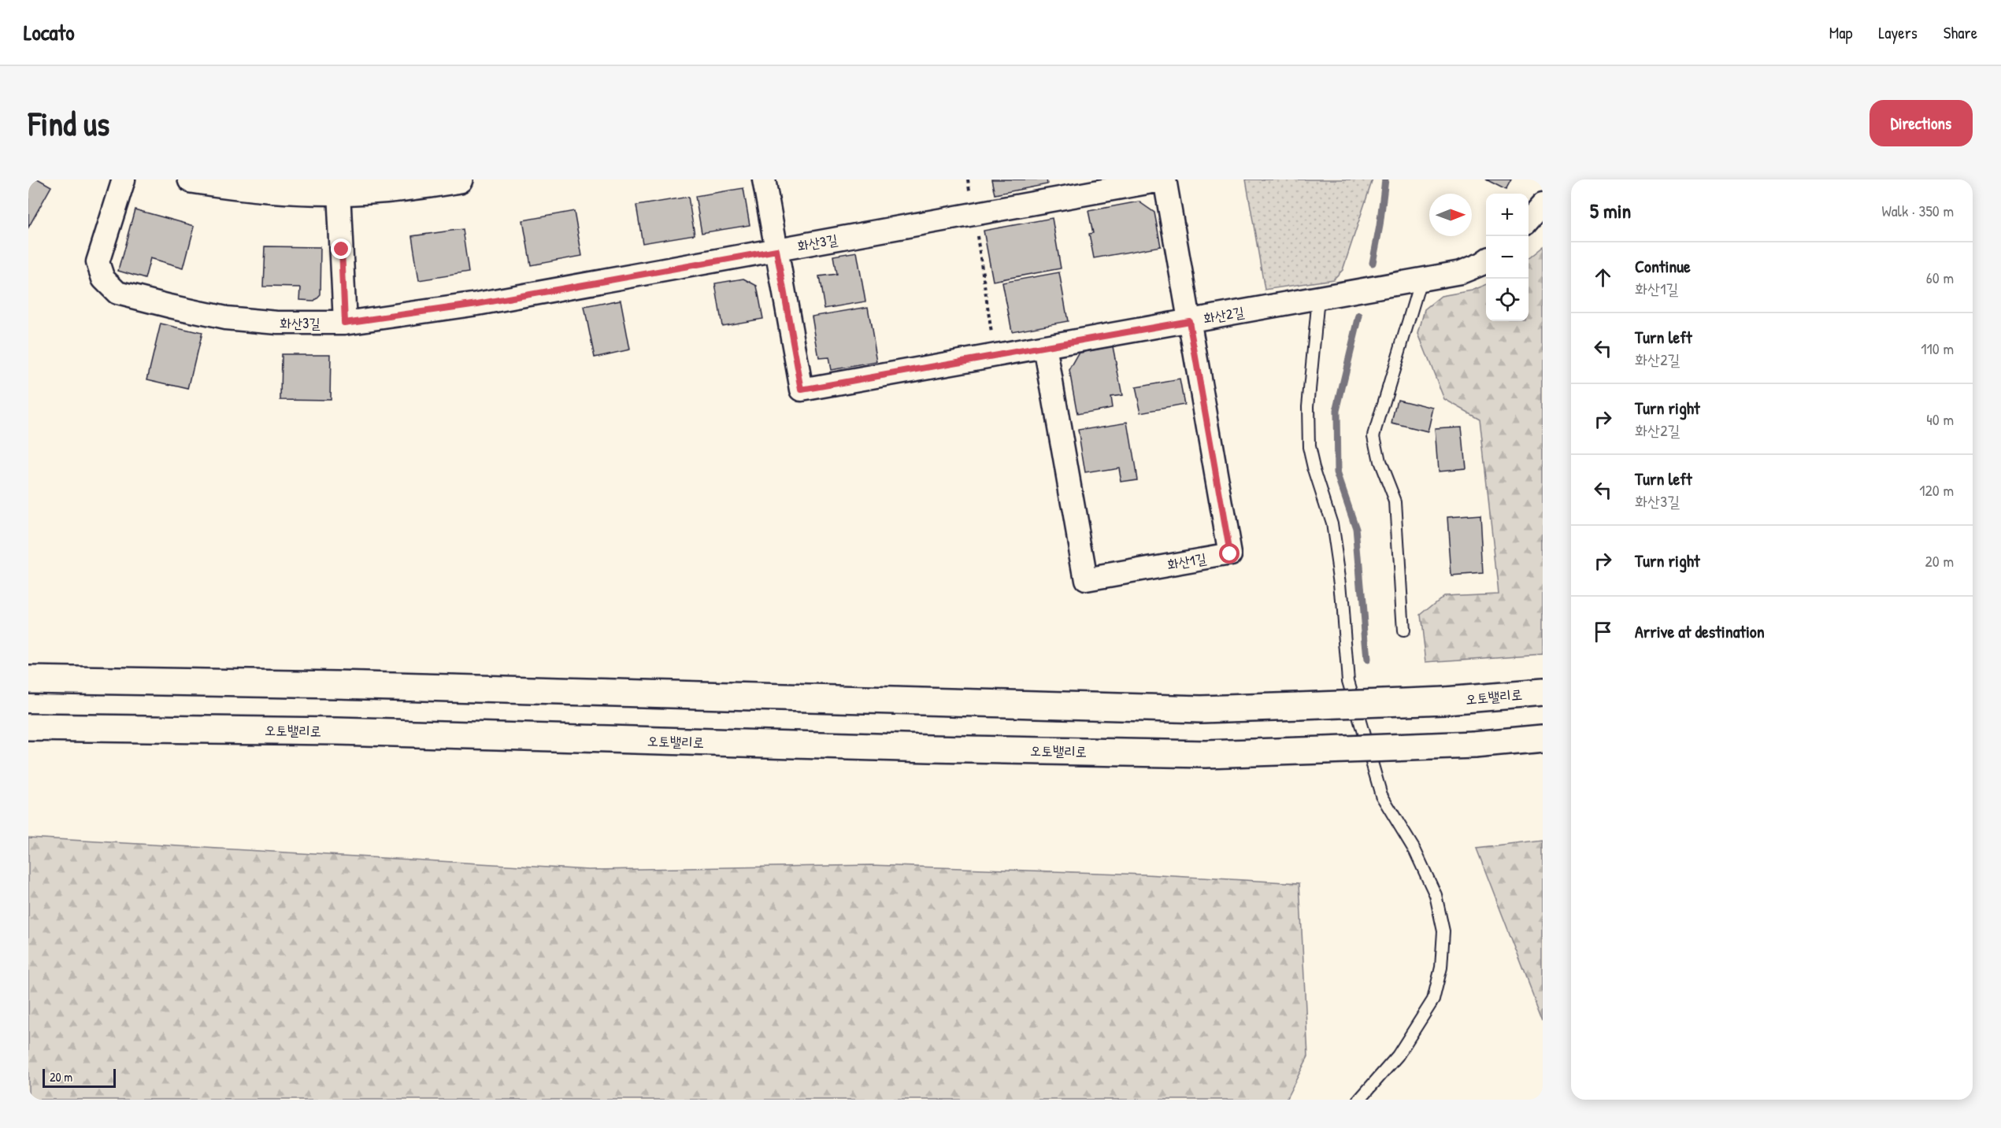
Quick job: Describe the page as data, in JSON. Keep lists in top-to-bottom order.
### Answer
{
  "streets": {
    "main road": ["오토밸리로"],
    "street": ["화산3길", "화산2길", "화산1길"]
  },
  "crossings": [
    ["화산3길", "화산2길"],
    ["화산3길", "화산1길"],
    ["화산2길", "화산1길"]
  ],
  "scale_bar": "20 m",
  "north": "right",
  "page": {
    "header": "Locato",
    "nav": ["Map", "Layers", "Share"],
    "buttons": "Directions",
    "title": "Find us",
    "heading": ["5 min", "Walk · 350 m"],
    "map_buttons": ["+", "−"],
    "list": [
      ["Continue", "화산1길", "60 m"],
      ["Turn left", "화산2길", "110 m"],
      ["Turn right", "화산2길", "40 m"],
      ["Turn left", "화산3길", "120 m"],
      ["Turn right", "20 m"],
      "Arrive at destination"
    ],
    "scale": "20 m"
  }
}
